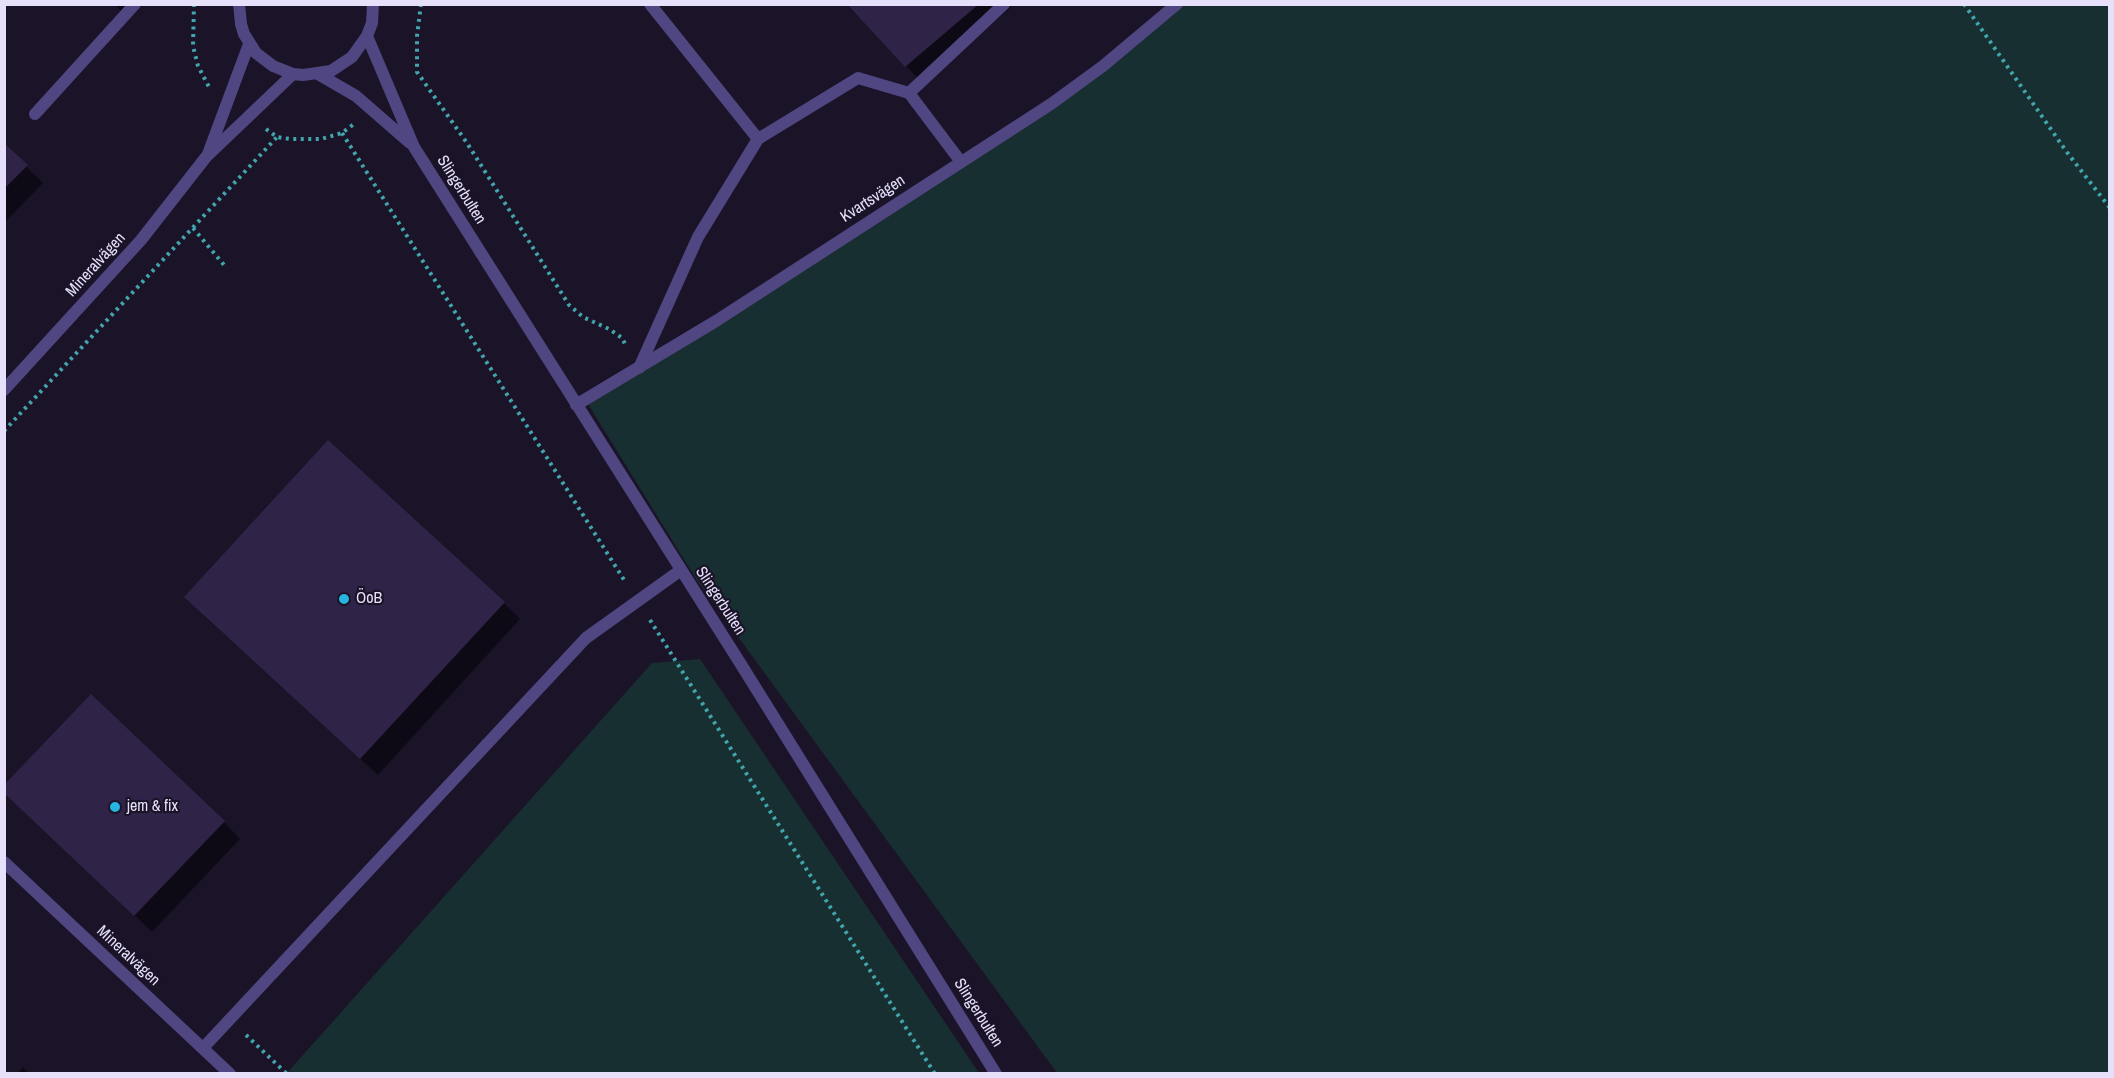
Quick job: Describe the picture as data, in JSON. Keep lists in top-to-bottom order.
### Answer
{
  "streets": {
    "street": ["Slingerbulten", "Kvartsvägen", "Mineralvägen"]
  },
  "crossings": [
    ["Slingerbulten", "Kvartsvägen"]
  ],
  "places": ["ÖoB", "jem & fix"]
}
